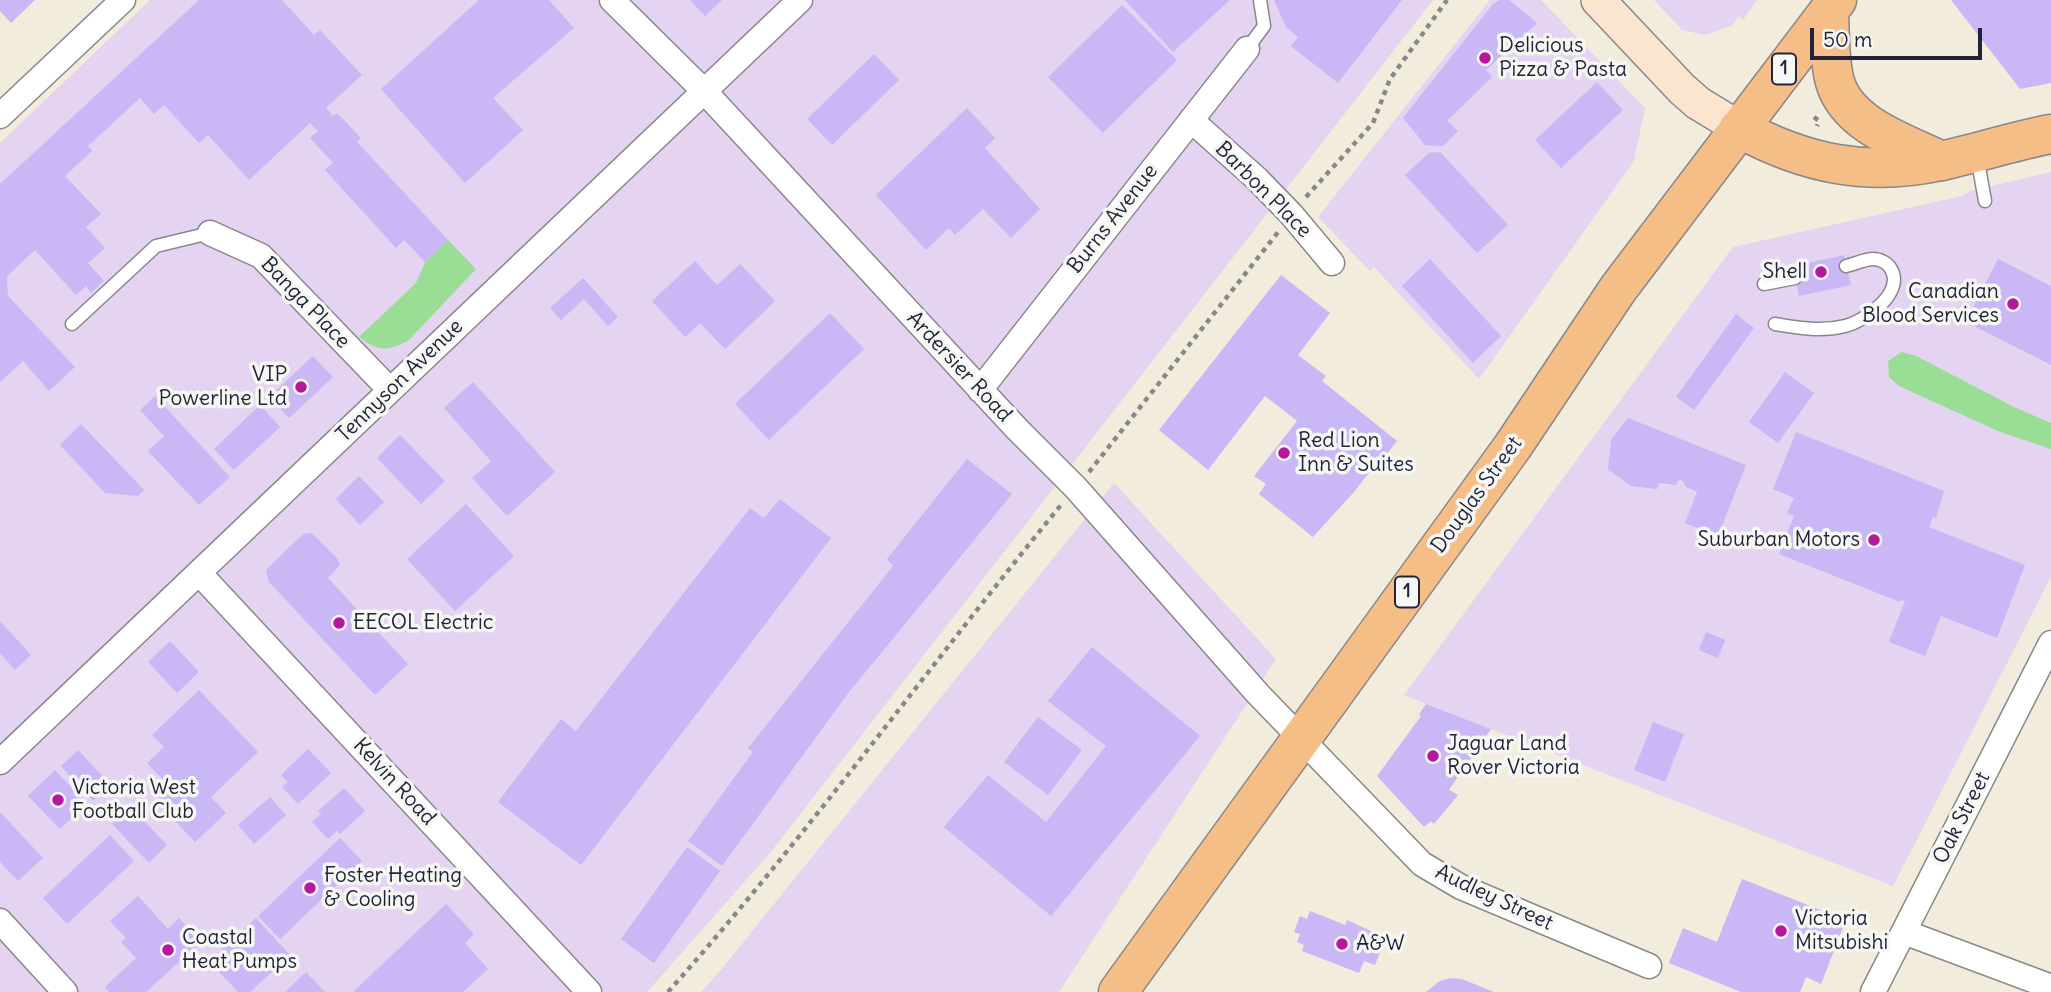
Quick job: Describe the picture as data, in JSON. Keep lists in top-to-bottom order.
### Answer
{
  "streets": {
    "main road": ["1", "Douglas Street"],
    "street": [
      "Barbon Place",
      "Burns Avenue",
      "Banga Place",
      "Ardersier Road",
      "Tennyson Avenue",
      "Kelvin Road",
      "Oak Street",
      "Audley Street"
    ]
  },
  "crossings": [
    ["Barbon Place", "Burns Avenue"],
    ["Burns Avenue", "Ardersier Road"],
    ["Banga Place", "Tennyson Avenue"],
    ["Ardersier Road", "Tennyson Avenue"],
    ["Ardersier Road", "Douglas Street"],
    ["Ardersier Road", "Audley Street"],
    ["Tennyson Avenue", "Kelvin Road"],
    ["Douglas Street", "Audley Street"]
  ],
  "places": [
    "Delicious Pizza & Pasta",
    "Shell",
    "Canadian Blood Services",
    "VIP Powerline Ltd",
    "Red Lion Inn & Suites",
    "Suburban Motors",
    "EECOL Electric",
    "Jaguar Land Rover Victoria",
    "Victoria West Football Club",
    "Foster Heating & Cooling",
    "Victoria Mitsubishi",
    "A&W",
    "Coastal Heat Pumps"
  ],
  "scale_bar": "50 m"
}
